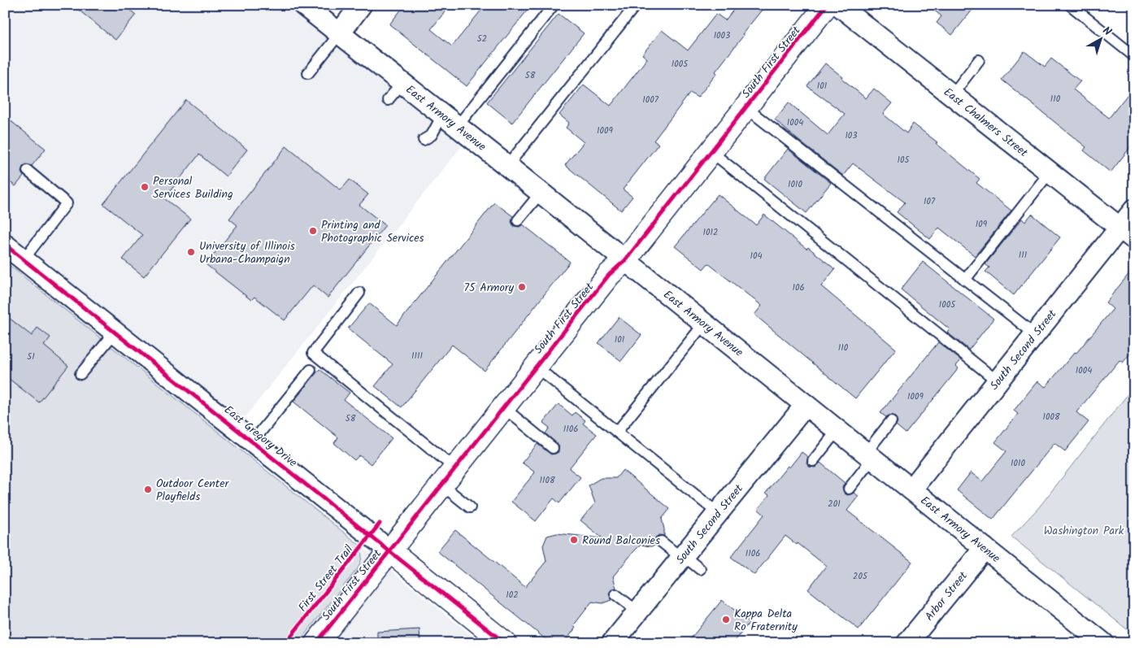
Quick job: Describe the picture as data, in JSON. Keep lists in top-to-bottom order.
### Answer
{
  "streets": {
    "street": [
      "South First Street",
      "East Armory Avenue",
      "East Chalmers Street",
      "South Second Street",
      "East Gregory Drive",
      "Arbor Street"
    ],
    "cycle path": ["First Street Trail"]
  },
  "crossings": [
    ["South First Street", "East Armory Avenue"],
    ["South First Street", "East Gregory Drive"],
    ["East Armory Avenue", "South Second Street"],
    ["East Armory Avenue", "Arbor Street"],
    ["East Chalmers Street", "South Second Street"]
  ],
  "parks": ["Washington Park"],
  "places": [
    "Personal Services Building",
    "Printing and Photographic Services",
    "University of Illinois Urbana-Champaign",
    "75 Armory",
    "Outdoor Center Playfields",
    "Round Balconies",
    "Kappa Delta Ro Fraternity"
  ],
  "house_numbers": [
    "1003",
    "52",
    "1005",
    "58",
    "101",
    "110",
    "1007",
    "1004",
    "1009",
    "103",
    "105",
    "1010",
    "107",
    "109",
    "1012",
    "111",
    "104",
    "106",
    "1005",
    "101",
    "110",
    "1111",
    "51",
    "1004",
    "1009",
    "1008",
    "58",
    "1106",
    "1010",
    "1108",
    "201",
    "1106",
    "205",
    "102"
  ],
  "north": "top right"
}
